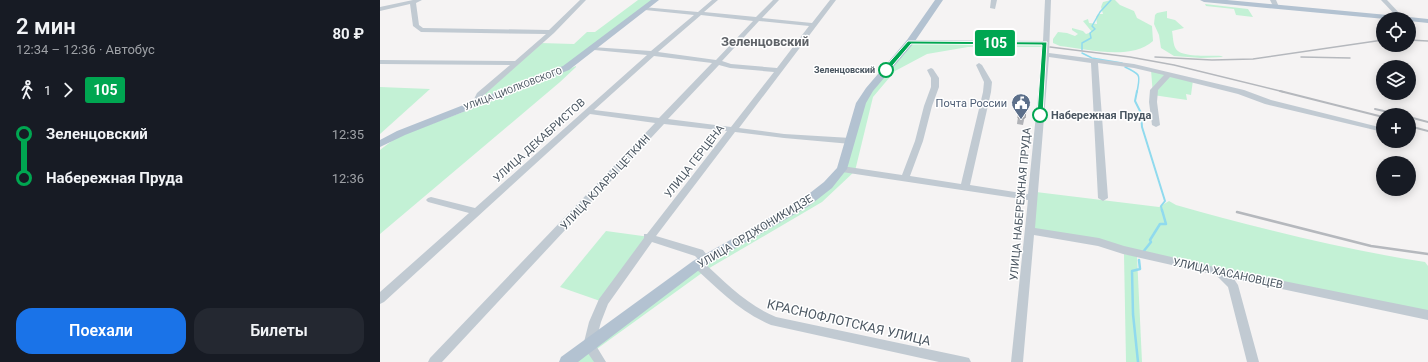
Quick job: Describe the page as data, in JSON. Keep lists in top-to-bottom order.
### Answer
{
  "streets": {
    "main road": ["УЛИЦА ЦИОЛКОВСКОГО", "УЛИЦА ОРДЖОНИКИДЗЕ"],
    "street": [
      "УЛИЦА ДЕКАБРИСТОВ",
      "УЛИЦА ГЕРЦЕНА",
      "УЛИЦА КЛАРЫ ЦЕТКИН",
      "УЛИЦА НАБЕРЕЖНАЯ ПРУДА",
      "УЛИЦА ХАСАНОВЦЕВ",
      "КРАСНОФЛОТСКАЯ УЛИЦА"
    ]
  },
  "crossings": [
    ["УЛИЦА ГЕРЦЕНА", "УЛИЦА ОРДЖОНИКИДЗЕ"],
    ["УЛИЦА ГЕРЦЕНА", "КРАСНОФЛОТСКАЯ УЛИЦА"],
    ["УЛИЦА НАБЕРЕЖНАЯ ПРУДА", "УЛИЦА ХАСАНОВЦЕВ"],
    ["УЛИЦА ОРДЖОНИКИДЗЕ", "КРАСНОФЛОТСКАЯ УЛИЦА"]
  ],
  "districts": ["Зеленцовский"],
  "places": {
    "other": ["Зеленцовский", "Набережная Пруда"],
    "public building": ["Почта России"]
  },
  "lines": ["bus line 105"],
  "page": {
    "heading": ["2 мин", "12:34 – 12:36 · Автобус", "80 ₽"],
    "on_map": "105",
    "map_buttons": ["+", "−"],
    "legs": ["1", "105"],
    "list": [
      {
        "name": "Зеленцовский",
        "value": "12:35"
      },
      {
        "name": "Набережная Пруда",
        "value": "12:36"
      }
    ],
    "buttons": ["Поехали", "Билеты"]
  }
}
